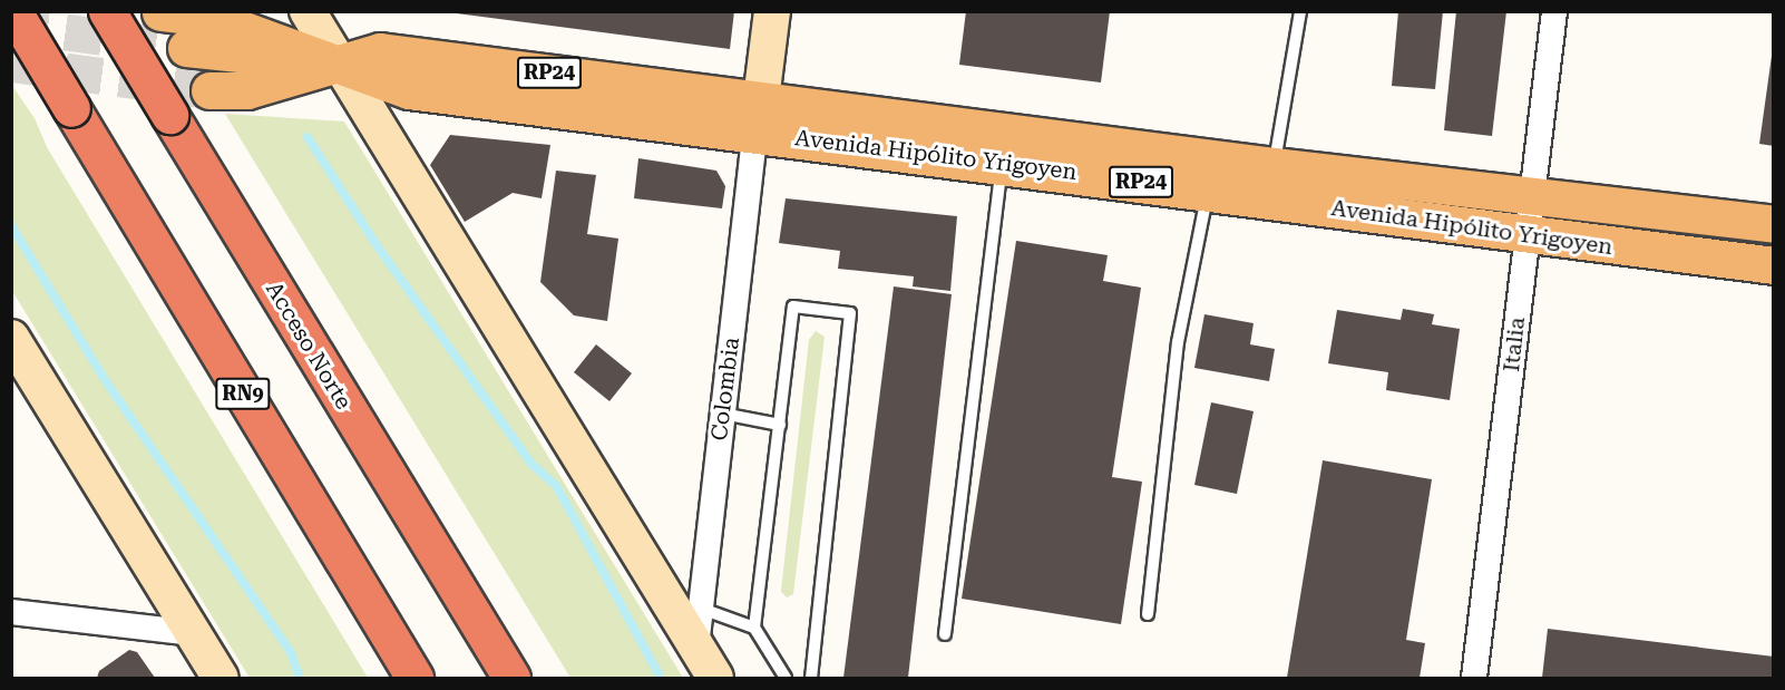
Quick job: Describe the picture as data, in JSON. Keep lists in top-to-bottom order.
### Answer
{
  "streets": {
    "highway": ["Acceso Norte", "RN9"],
    "main road": ["RP24", "Avenida Hipólito Yrigoyen"],
    "street": ["Italia", "Colombia"]
  },
  "crossings": [
    ["Avenida Hipólito Yrigoyen", "Italia"],
    ["Avenida Hipólito Yrigoyen", "Colombia"]
  ]
}
